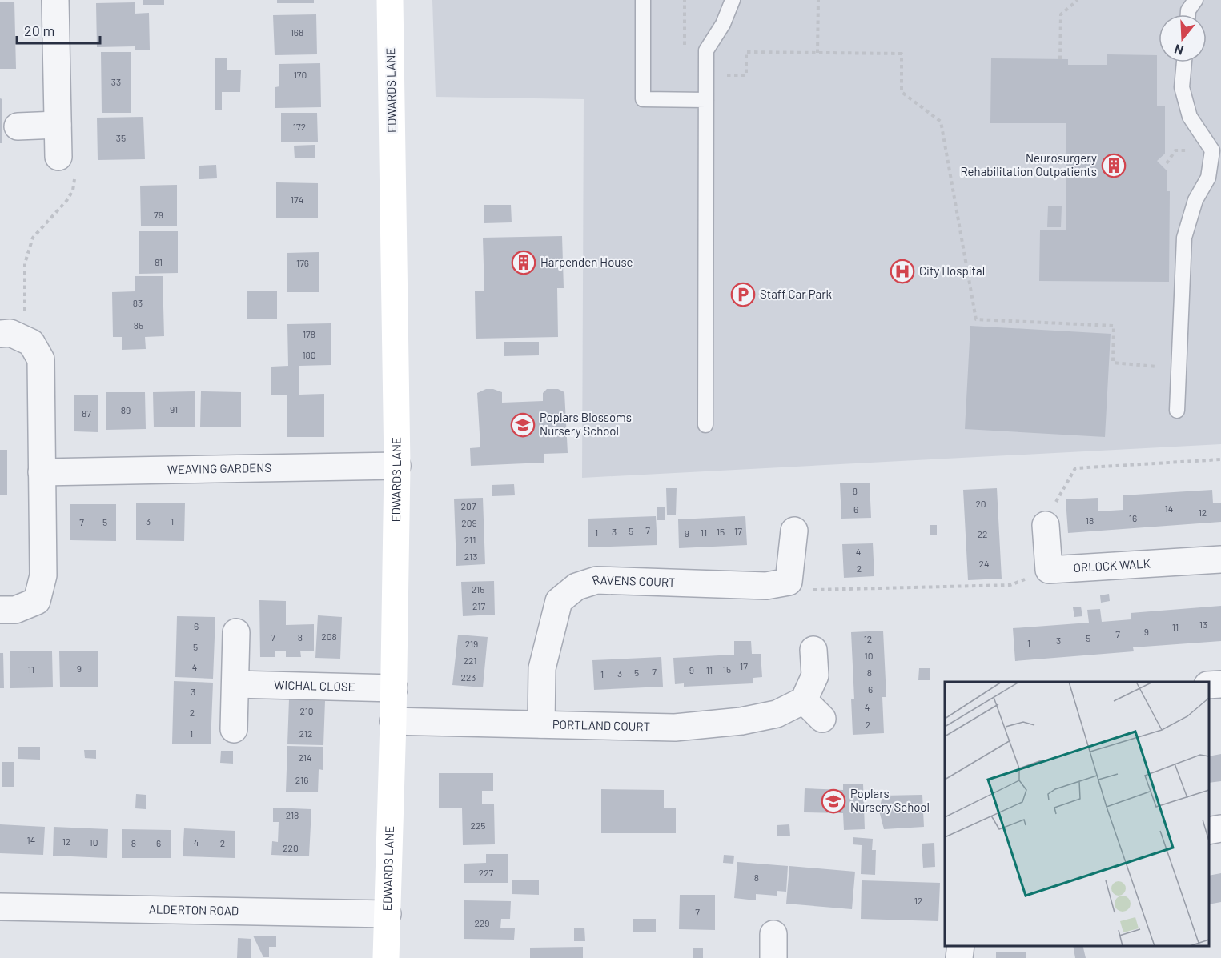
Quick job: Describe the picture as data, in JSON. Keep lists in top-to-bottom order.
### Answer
{
  "streets": {
    "street": [
      "EDWARDS LANE",
      "WEAVING GARDENS",
      "ORLOCK WALK",
      "RAVENS COURT",
      "WICHAL CLOSE",
      "PORTLAND COURT",
      "ALDERTON ROAD"
    ]
  },
  "crossings": [
    ["EDWARDS LANE", "WEAVING GARDENS"],
    ["EDWARDS LANE", "WICHAL CLOSE"],
    ["EDWARDS LANE", "PORTLAND COURT"],
    ["EDWARDS LANE", "ALDERTON ROAD"],
    ["RAVENS COURT", "PORTLAND COURT"]
  ],
  "places": {
    "building": ["Neurosurgery Rehabilitation Outpatients", "Harpenden House"],
    "hospital": ["City Hospital"],
    "parking": ["Staff Car Park"],
    "school or university": ["Poplars Blossoms Nursery School", "Poplars Nursery School"]
  },
  "house_numbers": [
    "168",
    "170",
    "33",
    "172",
    "35",
    "174",
    "79",
    "81",
    "176",
    "83",
    "85",
    "178",
    "180",
    "91",
    "89",
    "87",
    "8",
    "20",
    "207",
    "14",
    "6",
    "12",
    "16",
    "18",
    "3",
    "1",
    "7",
    "5",
    "209",
    "7",
    "5",
    "17",
    "3",
    "15",
    "1",
    "11",
    "9",
    "22",
    "211",
    "4",
    "213",
    "24",
    "2",
    "215",
    "217",
    "13",
    "6",
    "11",
    "9",
    "7",
    "208",
    "7",
    "8",
    "5",
    "12",
    "3",
    "1",
    "219",
    "5",
    "10",
    "221",
    "17",
    "4",
    "9",
    "11",
    "15",
    "9",
    "11",
    "7",
    "5",
    "8",
    "3",
    "1",
    "223",
    "6",
    "3",
    "4",
    "210",
    "2",
    "2",
    "1",
    "212",
    "214",
    "216",
    "218",
    "225",
    "14",
    "12",
    "10",
    "4",
    "8",
    "6",
    "2",
    "220",
    "227",
    "8",
    "12",
    "7",
    "229"
  ],
  "scale_bar": "20 m",
  "north": "bottom"
}
